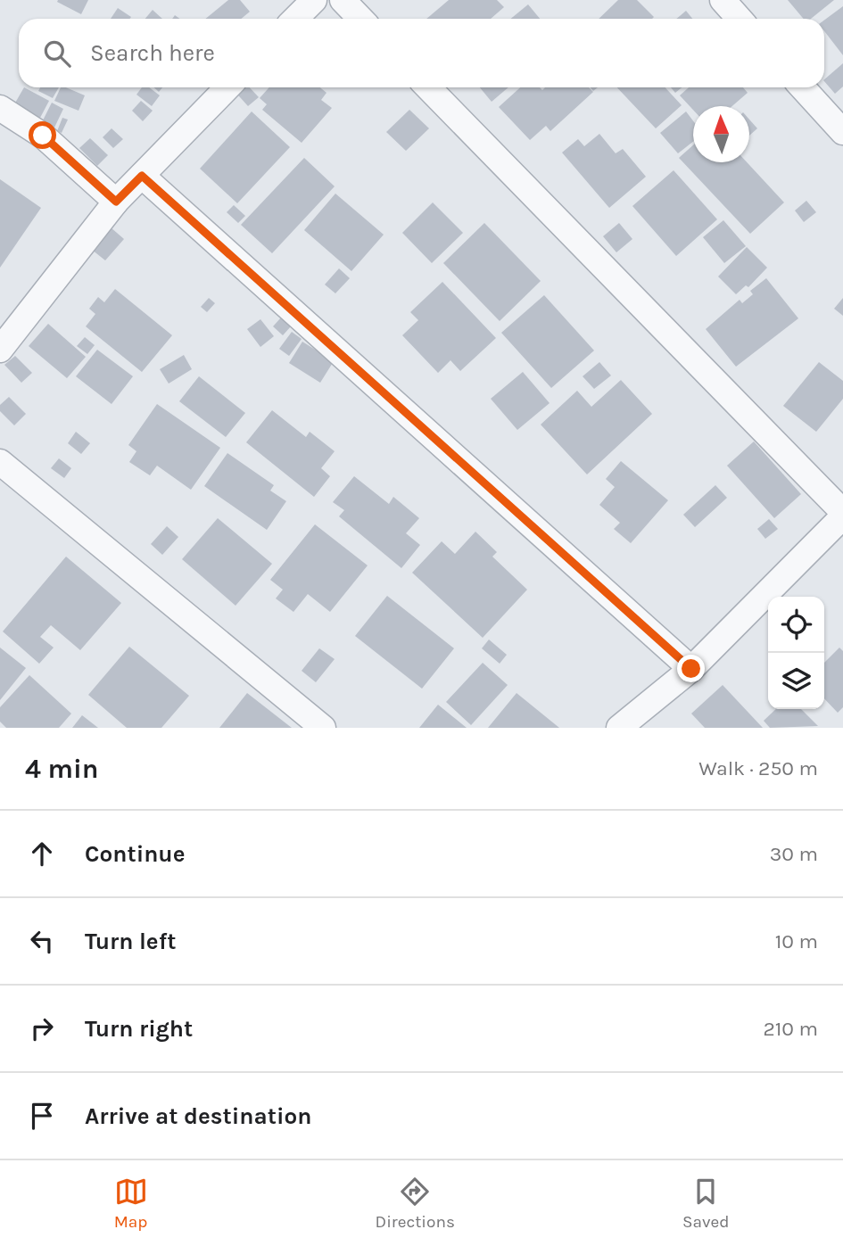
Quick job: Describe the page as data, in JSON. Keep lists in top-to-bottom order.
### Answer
{
  "north": "top",
  "page": {
    "search": "Search here",
    "heading": ["4 min", "Walk · 250 m"],
    "list": [
      ["Continue", "30 m"],
      ["Turn left", "10 m"],
      ["Turn right", "210 m"],
      "Arrive at destination"
    ],
    "nav": ["Map", "Directions", "Saved"]
  }
}
